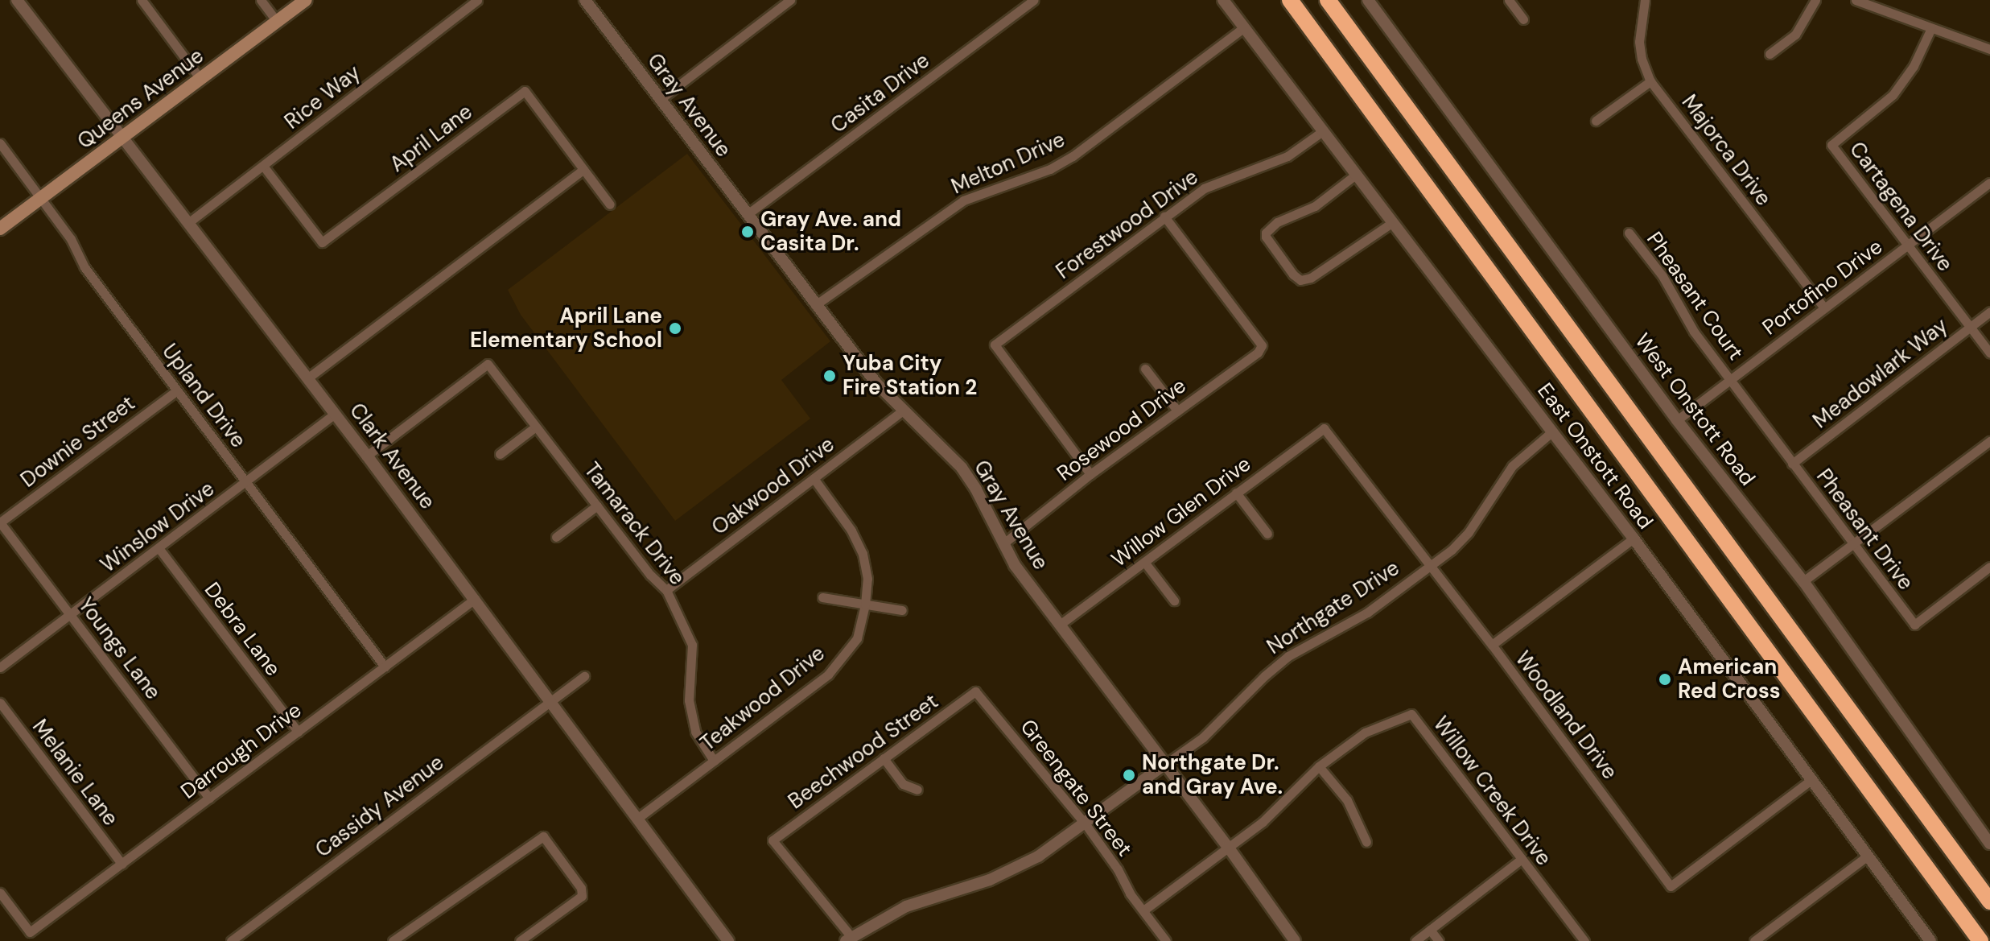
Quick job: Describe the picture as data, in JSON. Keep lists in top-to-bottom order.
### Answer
{
  "streets": {
    "main road": ["Queens Avenue"],
    "street": [
      "Casita Drive",
      "Rice Way",
      "Gray Avenue",
      "April Lane",
      "Majorca Drive",
      "Melton Drive",
      "Cartagena Drive",
      "Forestwood Drive",
      "Portofino Drive",
      "Pheasant Court",
      "Meadowlark Way",
      "Upland Drive",
      "West Onstott Road",
      "Rosewood Drive",
      "Downie Street",
      "Clark Avenue",
      "East Onstott Road",
      "Oakwood Drive",
      "Willow Glen Drive",
      "Tamarack Drive",
      "Winslow Drive",
      "Pheasant Drive",
      "Northgate Drive",
      "Debra Lane",
      "Youngs Lane",
      "Teakwood Drive",
      "Woodland Drive",
      "Darrough Drive",
      "Beechwood Street",
      "Melanie Lane",
      "Greengate Street",
      "Willow Creek Drive",
      "Cassidy Avenue"
    ]
  },
  "crossings": [
    ["Casita Drive", "Gray Avenue"],
    ["Rice Way", "April Lane"],
    ["Rice Way", "Clark Avenue"],
    ["Queens Avenue", "Upland Drive"],
    ["Queens Avenue", "Clark Avenue"],
    ["Gray Avenue", "Melton Drive"],
    ["Gray Avenue", "Rosewood Drive"],
    ["Gray Avenue", "Oakwood Drive"],
    ["Gray Avenue", "Willow Glen Drive"],
    ["Gray Avenue", "Northgate Drive"],
    ["Gray Avenue", "Willow Creek Drive"],
    ["Majorca Drive", "Portofino Drive"],
    ["Melton Drive", "East Onstott Road"],
    ["Cartagena Drive", "Portofino Drive"],
    ["Cartagena Drive", "Meadowlark Way"],
    ["Forestwood Drive", "Rosewood Drive"],
    ["Forestwood Drive", "East Onstott Road"],
    ["Portofino Drive", "Pheasant Court"],
    ["Portofino Drive", "West Onstott Road"],
    ["Portofino Drive", "Pheasant Drive"],
    ["Pheasant Court", "Pheasant Drive"],
    ["Meadowlark Way", "Pheasant Drive"],
    ["Upland Drive", "Downie Street"],
    ["Upland Drive", "Winslow Drive"],
    ["Upland Drive", "Darrough Drive"],
    ["Downie Street", "Youngs Lane"],
    ["Clark Avenue", "Tamarack Drive"],
    ["Clark Avenue", "Winslow Drive"],
    ["Clark Avenue", "Teakwood Drive"],
    ["Clark Avenue", "Darrough Drive"],
    ["Clark Avenue", "Cassidy Avenue"],
    ["East Onstott Road", "Northgate Drive"],
    ["East Onstott Road", "Woodland Drive"],
    ["Oakwood Drive", "Tamarack Drive"],
    ["Oakwood Drive", "Teakwood Drive"],
    ["Willow Glen Drive", "Woodland Drive"],
    ["Tamarack Drive", "Teakwood Drive"],
    ["Winslow Drive", "Debra Lane"],
    ["Winslow Drive", "Youngs Lane"],
    ["Northgate Drive", "Woodland Drive"],
    ["Northgate Drive", "Beechwood Street"],
    ["Northgate Drive", "Greengate Street"],
    ["Debra Lane", "Darrough Drive"],
    ["Youngs Lane", "Darrough Drive"],
    ["Darrough Drive", "Melanie Lane"],
    ["Beechwood Street", "Greengate Street"],
    ["Greengate Street", "Willow Creek Drive"]
  ],
  "places": [
    "Gray Ave. and Casita Dr.",
    "April Lane Elementary School",
    "Yuba City Fire Station 2",
    "American Red Cross",
    "Northgate Dr. and Gray Ave."
  ]
}
